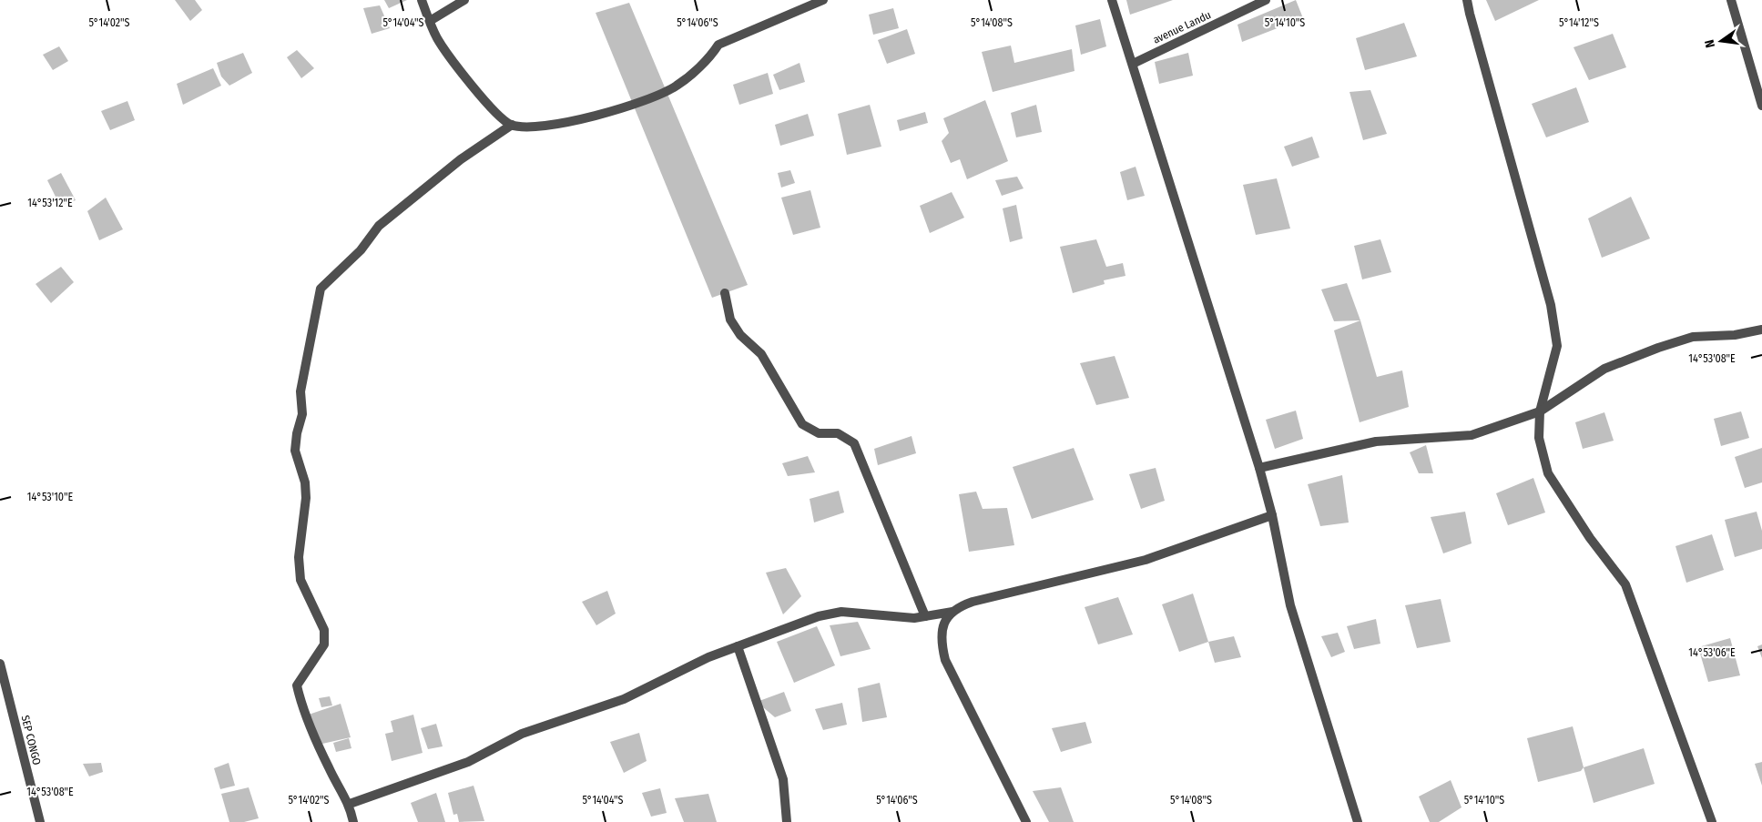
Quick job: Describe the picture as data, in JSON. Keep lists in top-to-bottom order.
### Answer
{
  "streets": {
    "street": ["avenue Landu", "SEP CONGO"]
  },
  "north": "left",
  "coordinates": [
    "5°14'02\"S",
    "5°14'04\"S",
    "5°14'06\"S",
    "5°14'08\"S",
    "5°14'10\"S",
    "5°14'12\"S",
    "14°53'12\"E",
    "14°53'08\"E",
    "14°53'10\"E",
    "14°53'06\"E"
  ]
}
